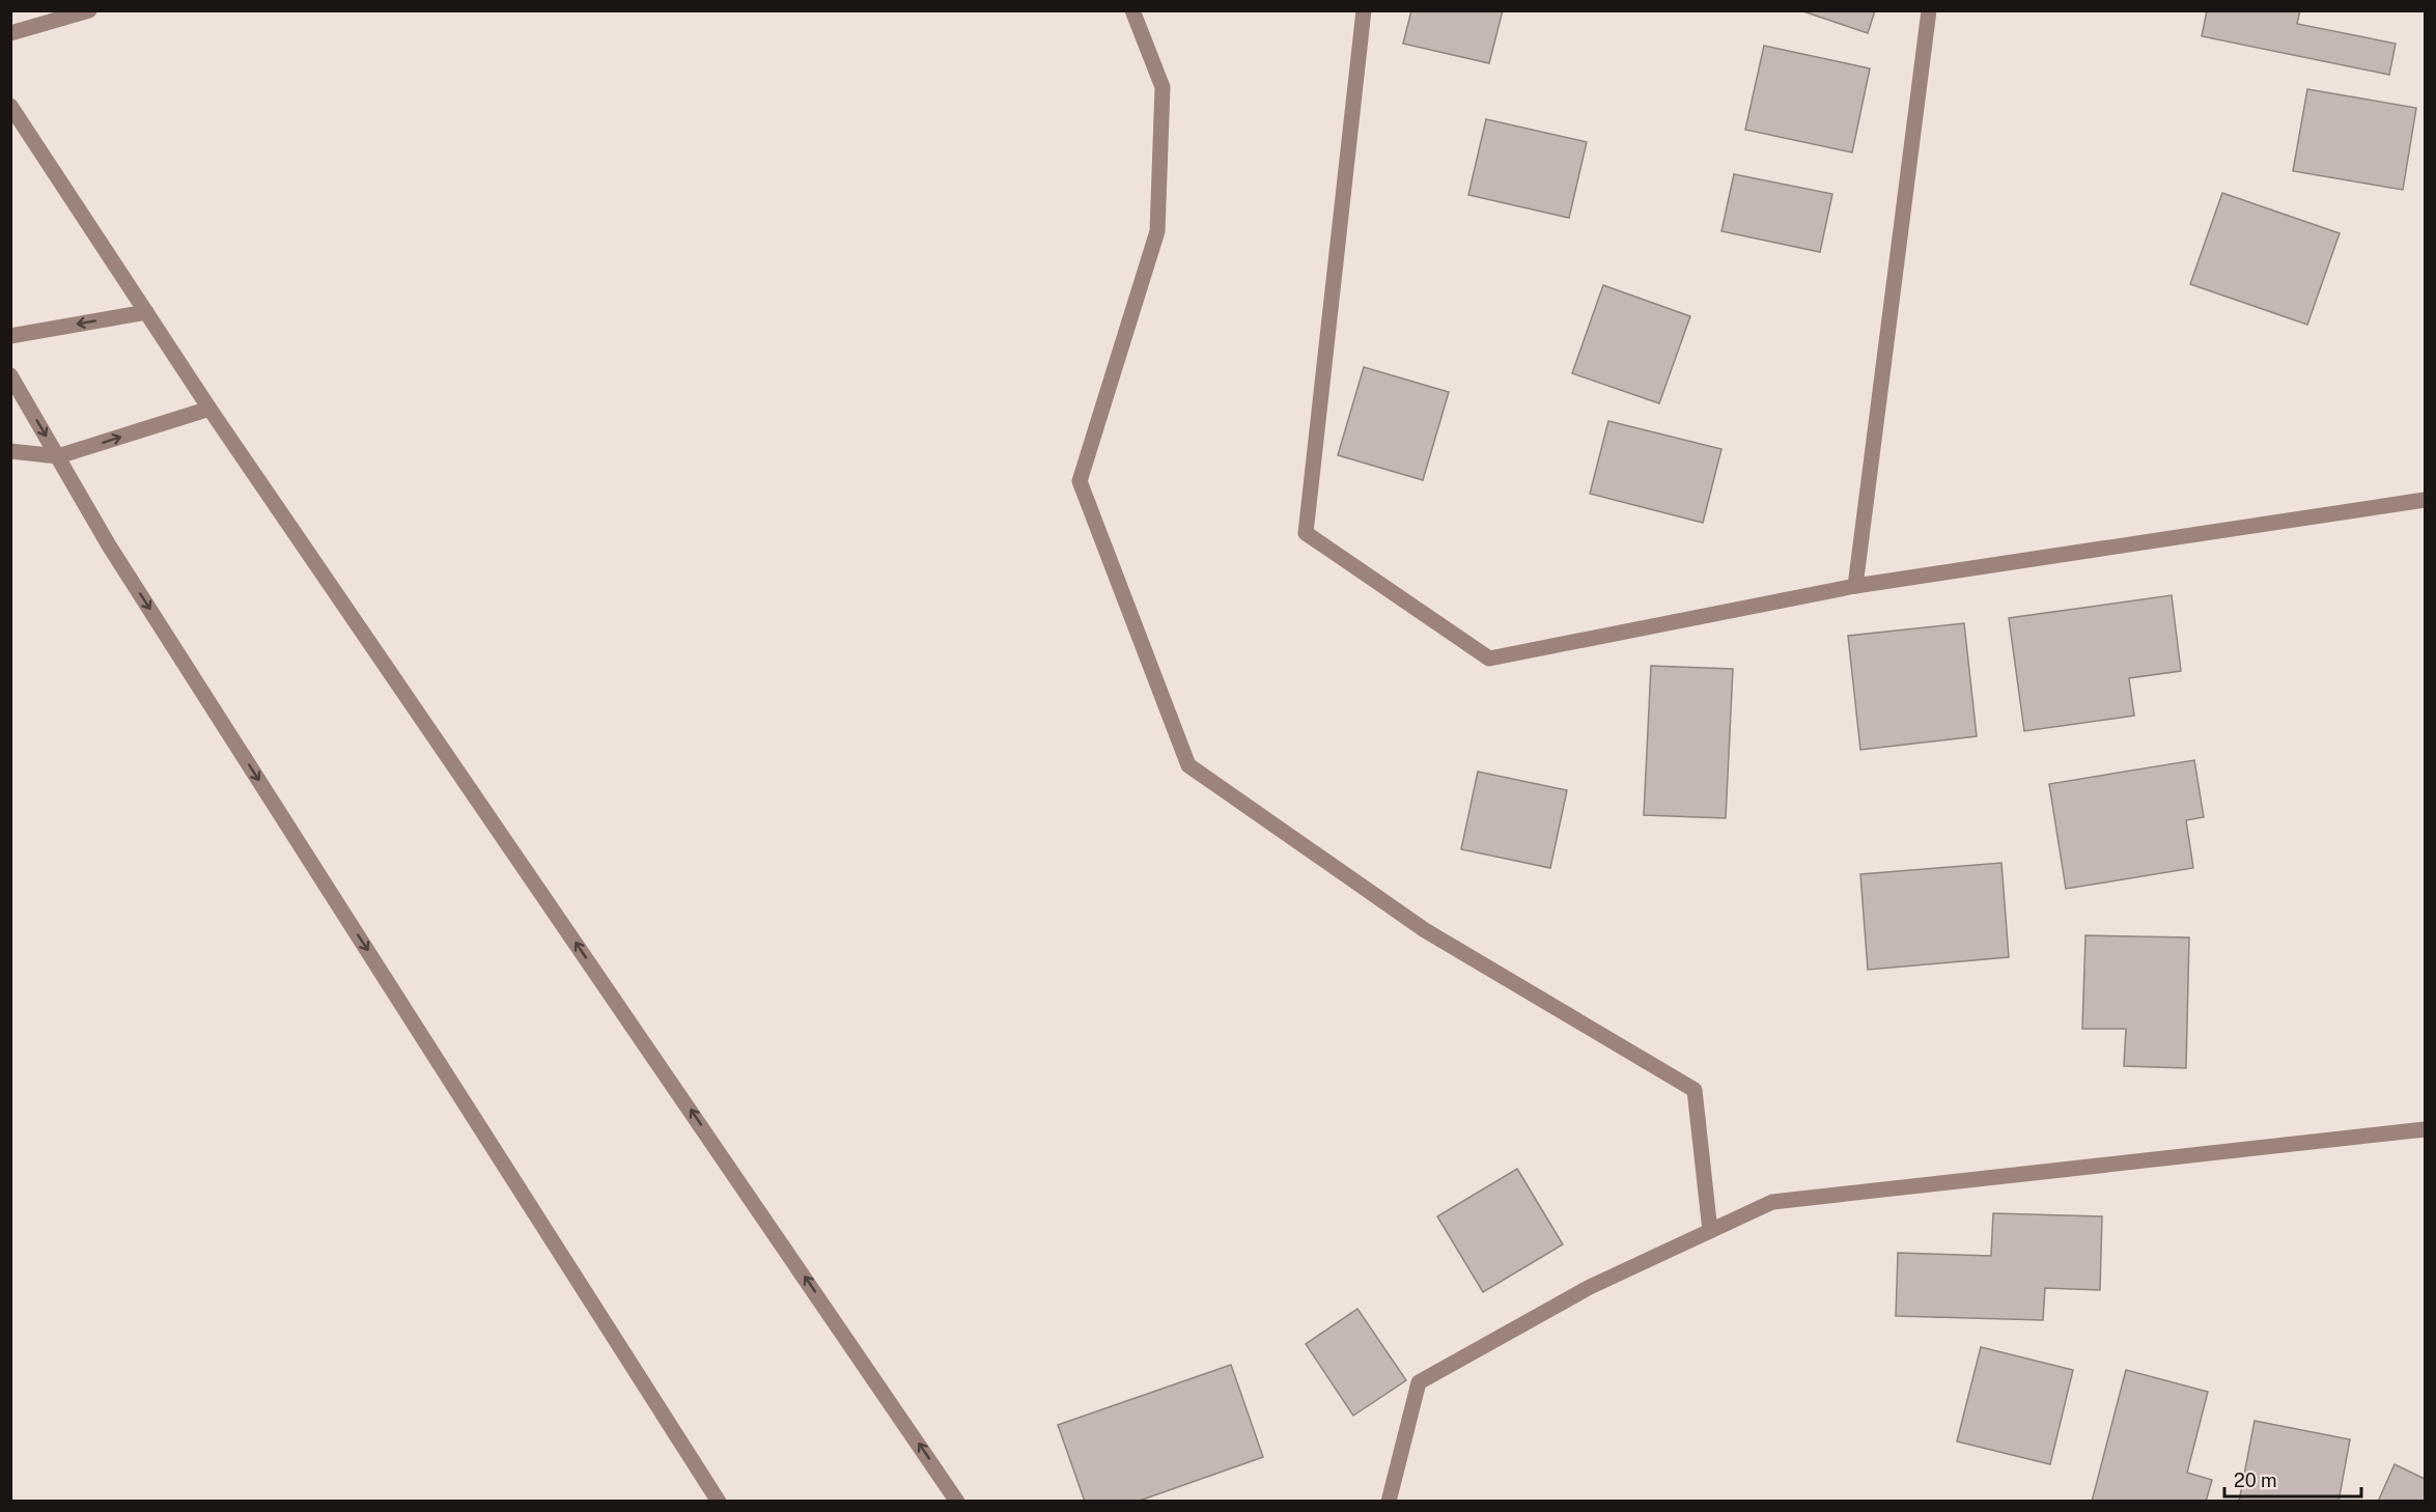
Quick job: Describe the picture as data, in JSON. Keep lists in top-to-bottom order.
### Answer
{
  "scale_bar": "20 m"
}
